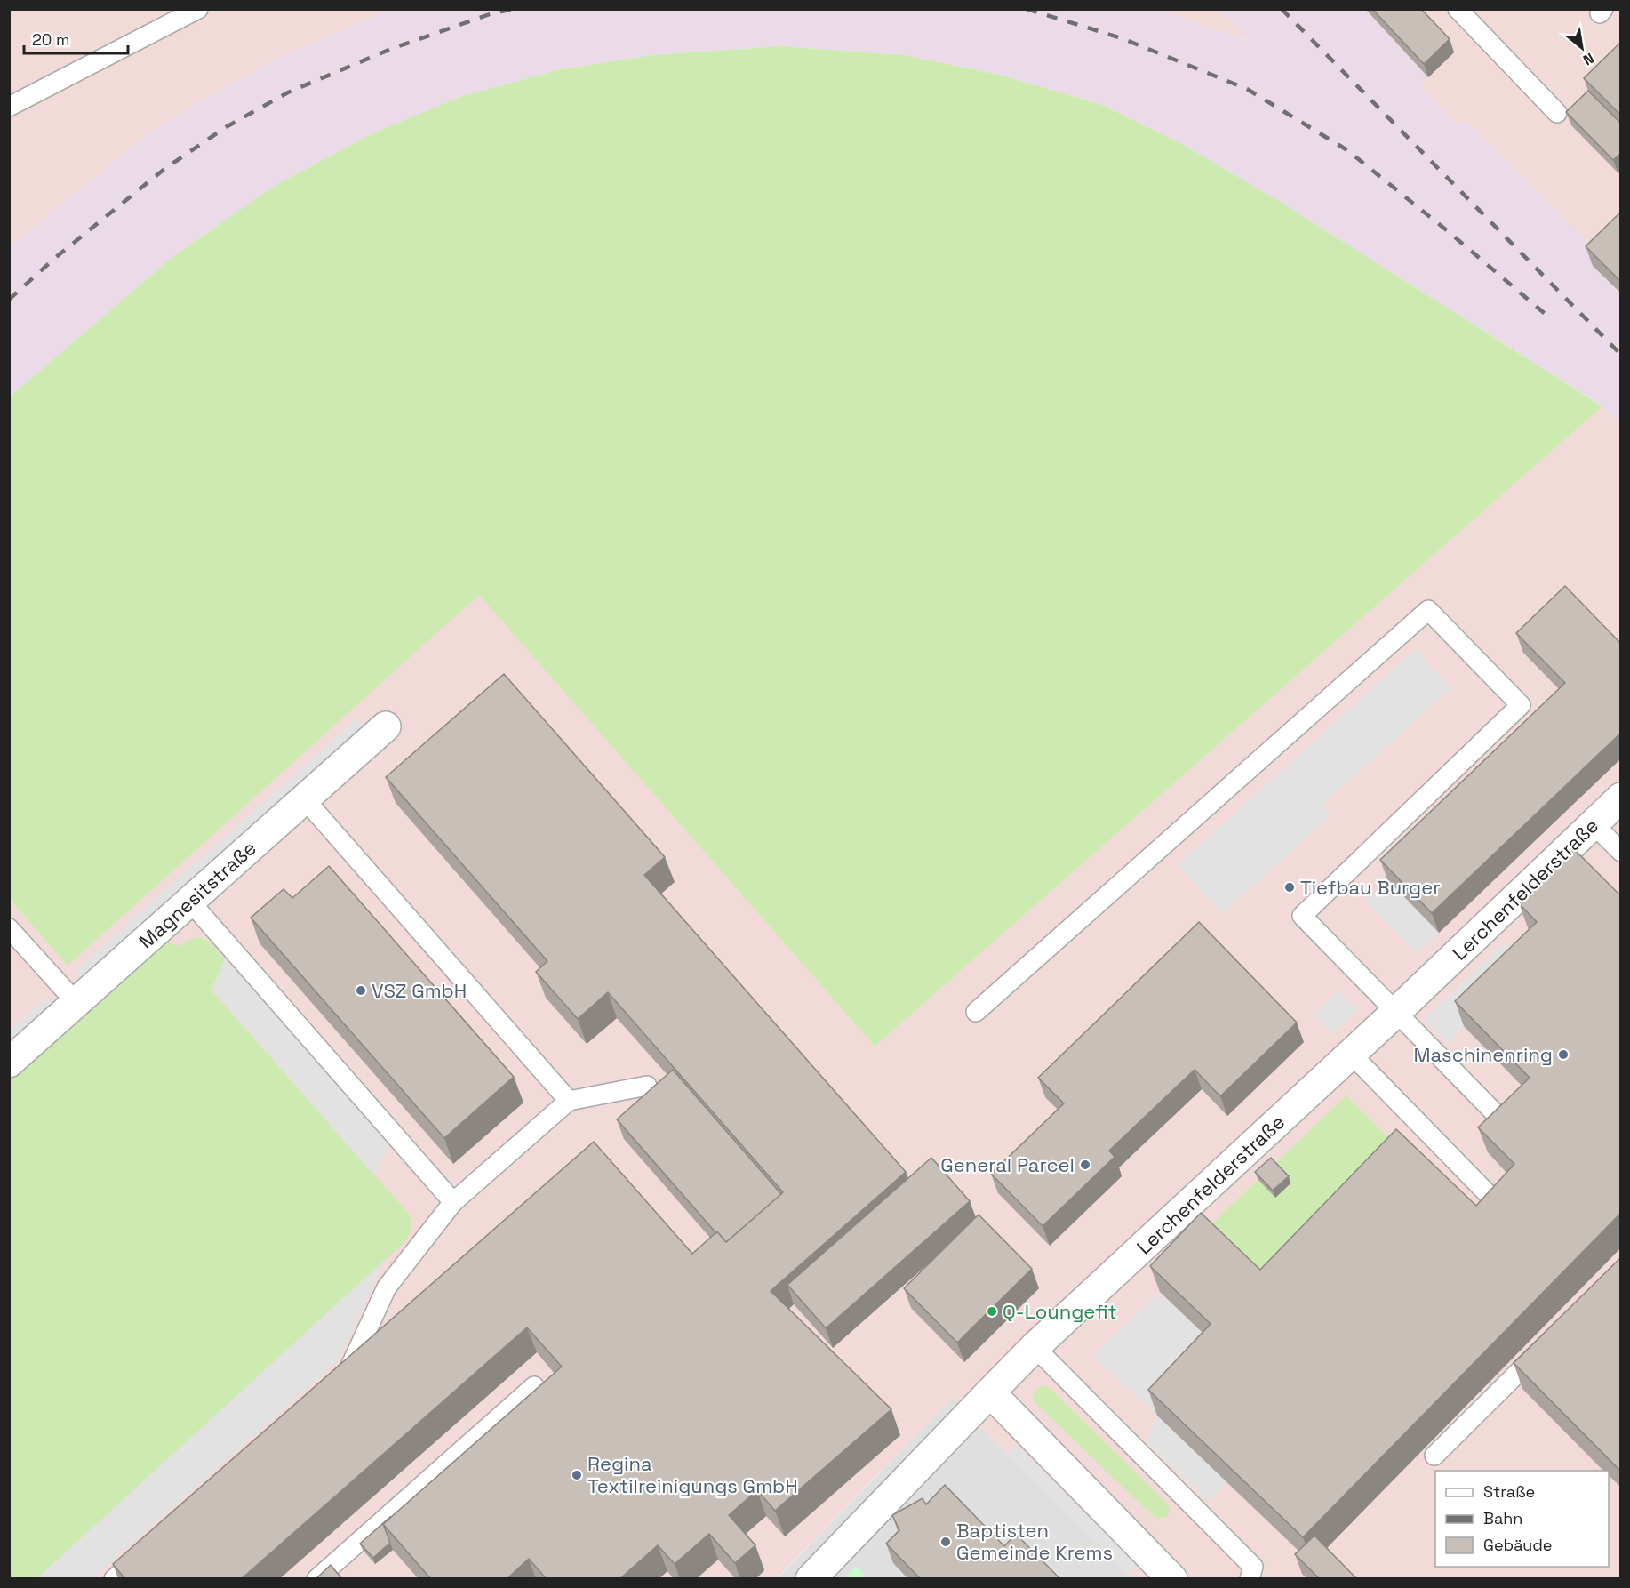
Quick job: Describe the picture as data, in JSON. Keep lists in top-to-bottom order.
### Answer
{
  "streets": {
    "street": ["Lerchenfelderstraße", "Magnesitstraße"]
  },
  "places": [
    "Tiefbau Burger",
    "VSZ GmbH",
    "Maschinenring",
    "General Parcel",
    "Q-Loungefit",
    "Regina Textilreinigungs GmbH",
    "Baptisten Gemeinde Krems"
  ],
  "legend": ["Straße", "Bahn", "Gebäude"],
  "scale_bar": "20 m",
  "north": "bottom right"
}
